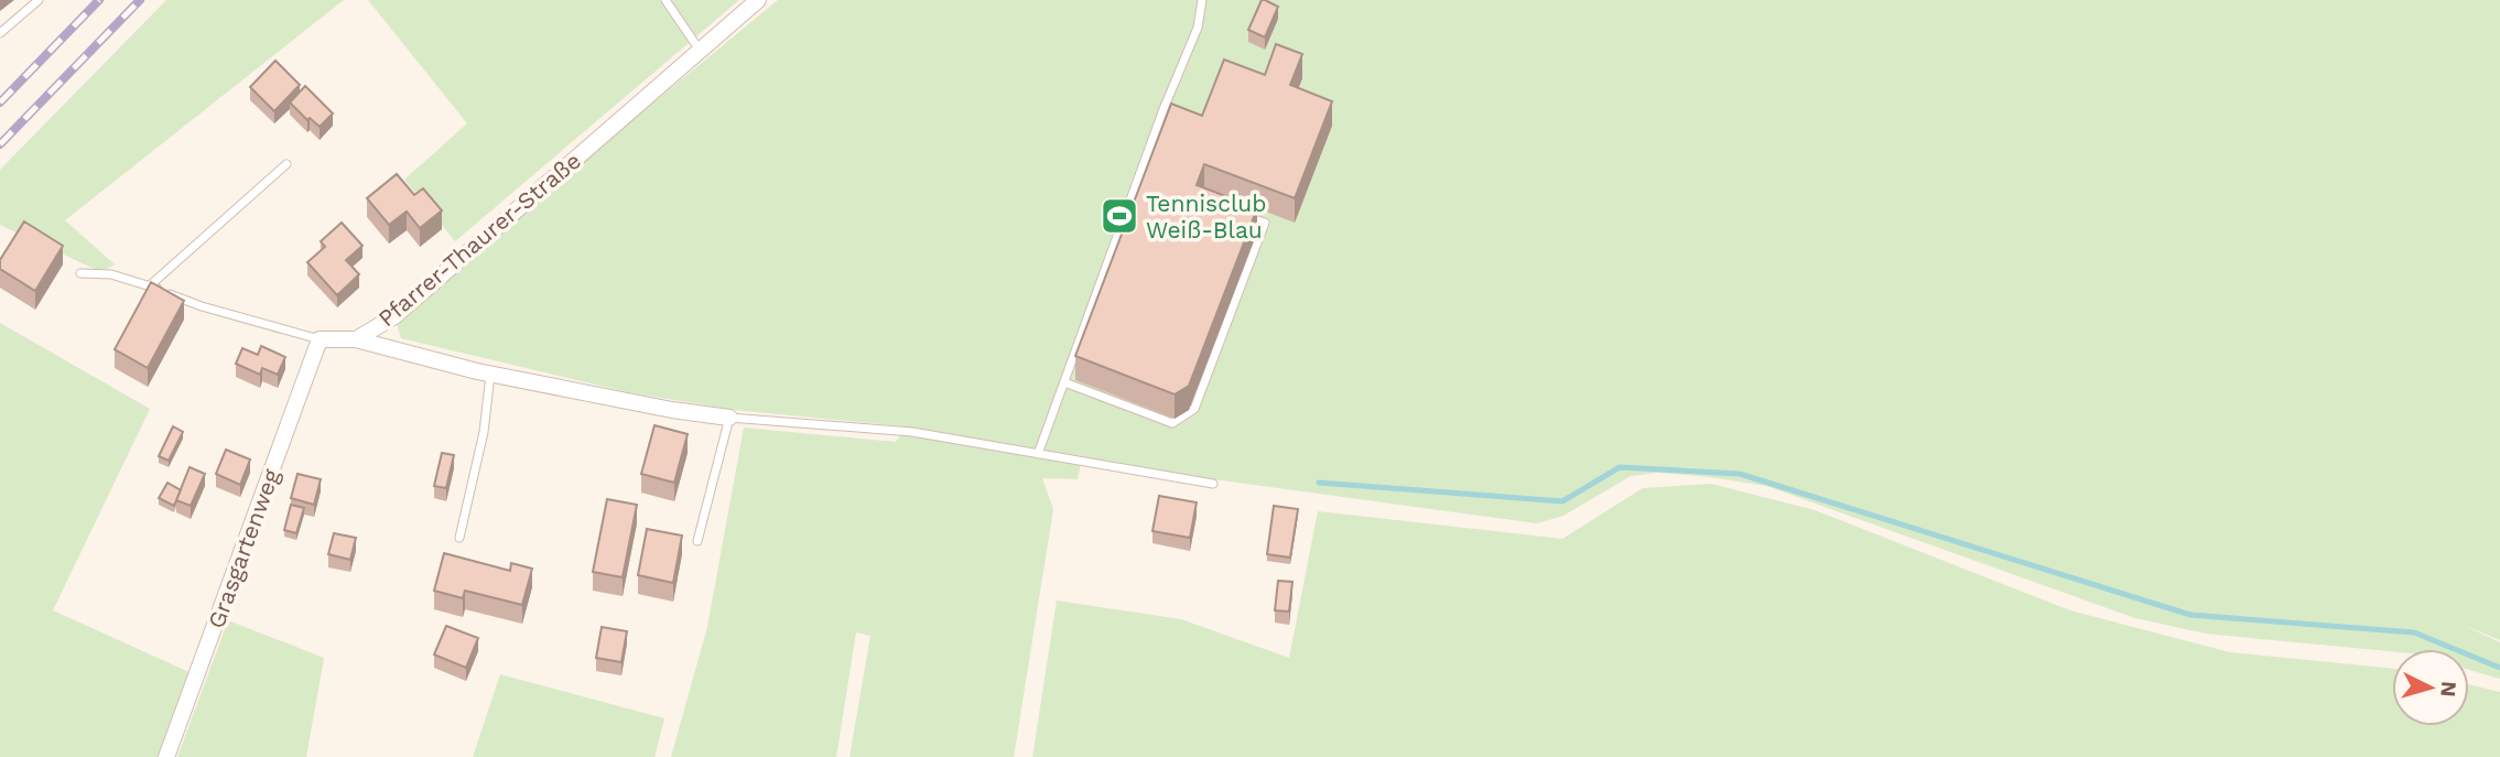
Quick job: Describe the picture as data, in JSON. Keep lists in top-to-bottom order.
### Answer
{
  "streets": {
    "street": ["Pfarrer-Thaurer-Straße", "Grasgartenweg"]
  },
  "crossings": [
    ["Pfarrer-Thaurer-Straße", "Grasgartenweg"]
  ],
  "places": {
    "sports": ["Tennisclub Weiß-Blau"]
  },
  "north": "right"
}
